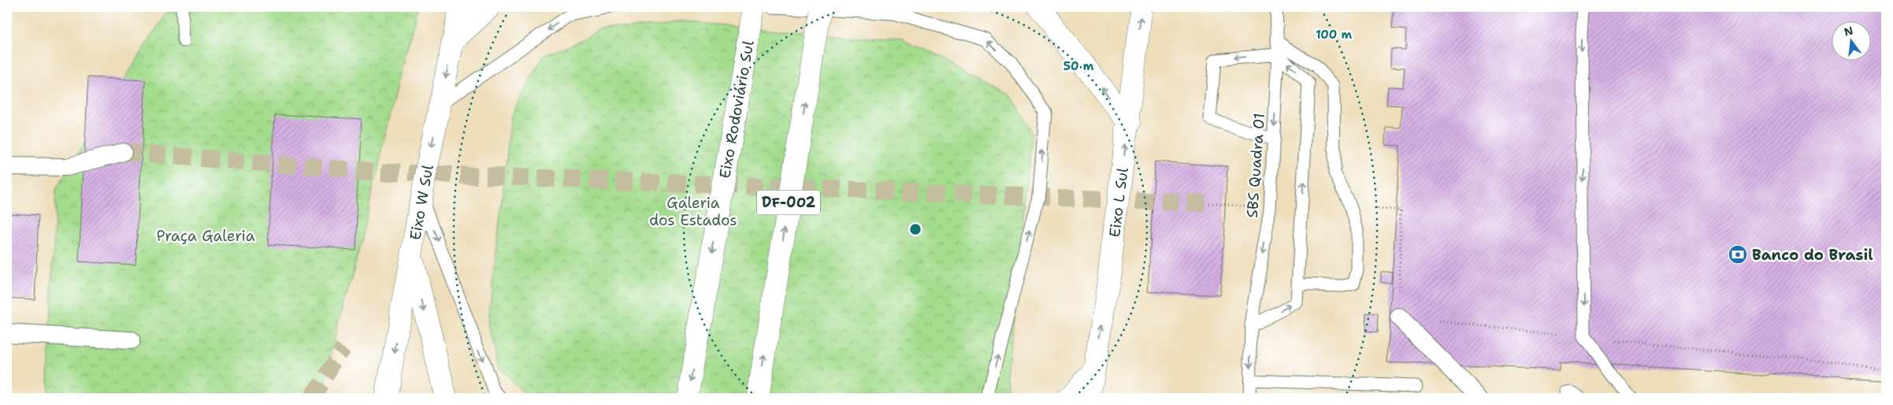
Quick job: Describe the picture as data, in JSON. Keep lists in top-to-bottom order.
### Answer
{
  "streets": {
    "main road": [
      "Eixo Rodoviário Sul",
      "Eixo W Sul",
      "DF-002",
      "Eixo L Sul"
    ],
    "lane": ["SBS Quadra 01"]
  },
  "one_way": ["Eixo L Sul"],
  "parks": ["Galeria dos Estados", "Praça Galeria"],
  "places": {
    "bank": ["Banco do Brasil"]
  },
  "north": "top",
  "rings": ["100 m", "50 m"]
}
